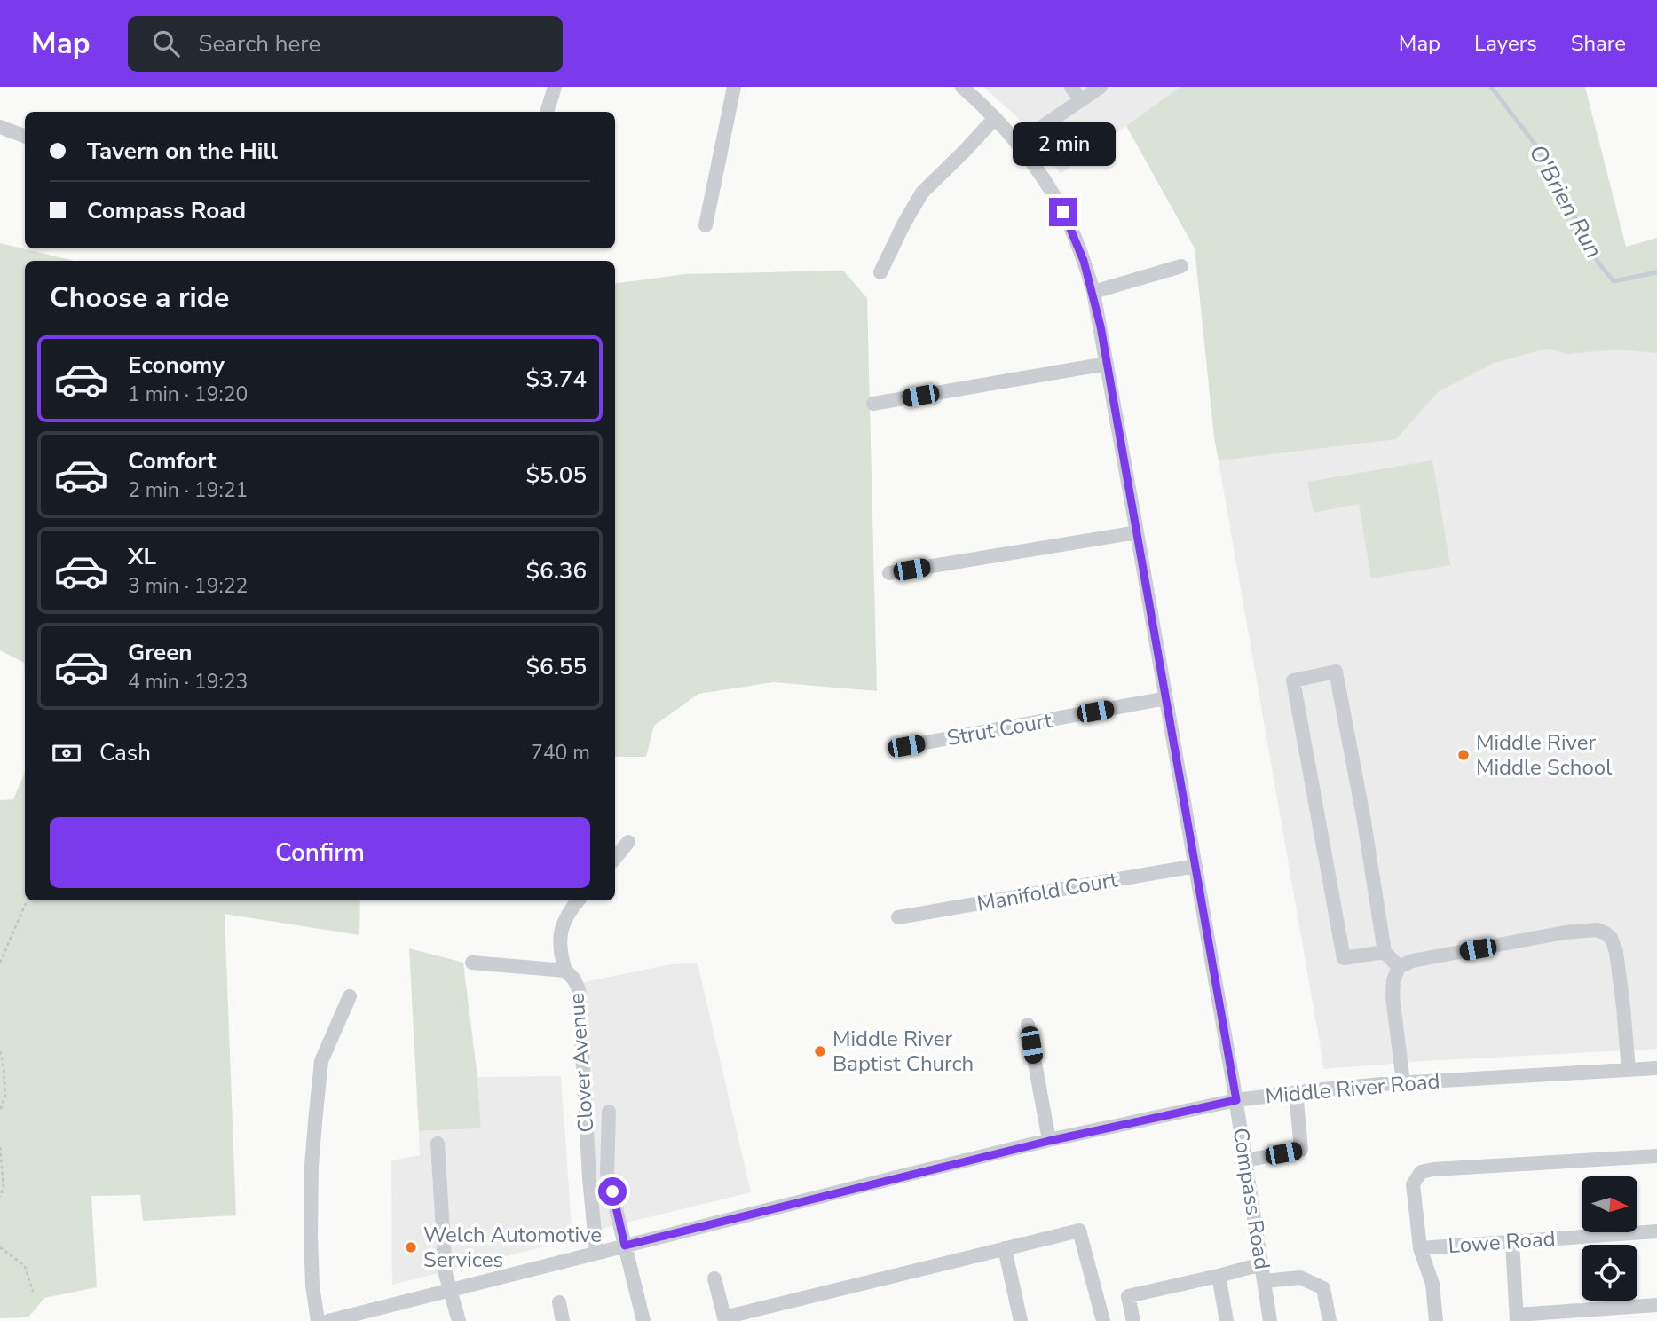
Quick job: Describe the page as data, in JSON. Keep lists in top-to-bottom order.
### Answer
{
  "streets": {
    "street": [
      "Strut Court",
      "Manifold Court",
      "Clover Avenue",
      "Middle River Road",
      "Compass Road",
      "Lowe Road"
    ]
  },
  "crossings": [
    ["Strut Court", "Compass Road"],
    ["Manifold Court", "Compass Road"],
    ["Clover Avenue", "Middle River Road"],
    ["Middle River Road", "Compass Road"]
  ],
  "water": ["O'Brien Run"],
  "places": ["Middle River Middle School", "Middle River Baptist Church", "Welch Automotive Services"],
  "north": "right",
  "page": {
    "header": "Map",
    "search": "Search here",
    "nav": ["Map", "Layers", "Share"],
    "banner": ["Tavern on the Hill", "Compass Road"],
    "bubble": "2 min",
    "heading": "Choose a ride",
    "list": [
      {
        "name": "Economy",
        "note": "1 min · 19:20",
        "value": "$3.74"
      },
      {
        "name": "Comfort",
        "note": "2 min · 19:21",
        "value": "$5.05"
      },
      {
        "name": "XL",
        "note": "3 min · 19:22",
        "value": "$6.36"
      },
      {
        "name": "Green",
        "note": "4 min · 19:23",
        "value": "$6.55"
      }
    ],
    "pay": ["Cash", "740 m"],
    "buttons": "Confirm"
  }
}
